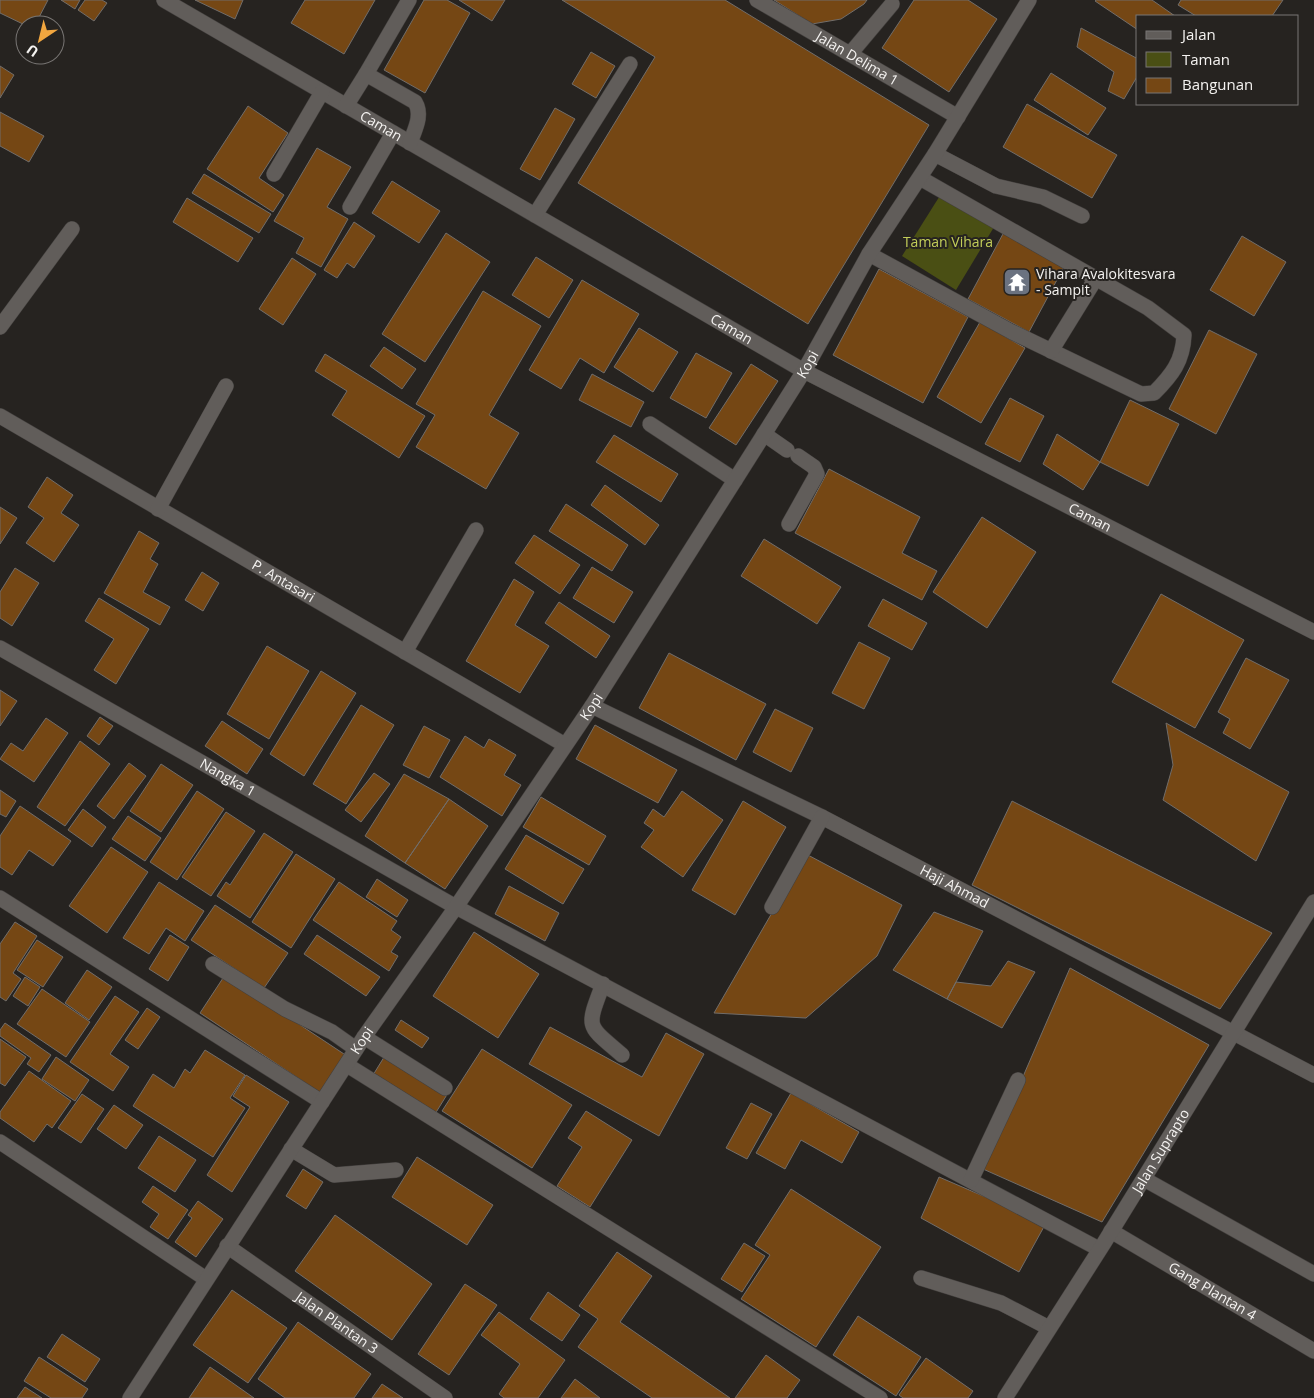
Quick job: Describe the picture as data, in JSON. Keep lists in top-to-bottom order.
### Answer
{
  "streets": {
    "street": [
      "Jalan Delima 1",
      "Caman",
      "Kopi",
      "P. Antasari",
      "Nangka 1",
      "Haji Ahmad",
      "Jalan Suprapto",
      "Gang Plantan 4",
      "Jalan Plantan 3"
    ]
  },
  "crossings": [
    ["Jalan Delima 1", "Kopi"],
    ["Caman", "Kopi"],
    ["Kopi", "P. Antasari"],
    ["Kopi", "Nangka 1"],
    ["Kopi", "Haji Ahmad"],
    ["Kopi", "Jalan Plantan 3"],
    ["Nangka 1", "Jalan Suprapto"],
    ["Haji Ahmad", "Jalan Suprapto"],
    ["Jalan Suprapto", "Gang Plantan 4"]
  ],
  "parks": ["Taman Vihara"],
  "places": {
    "temple": ["Vihara Avalokitesvara - Sampit"]
  },
  "legend": ["Jalan", "Taman", "Bangunan"],
  "north": "bottom left"
}
